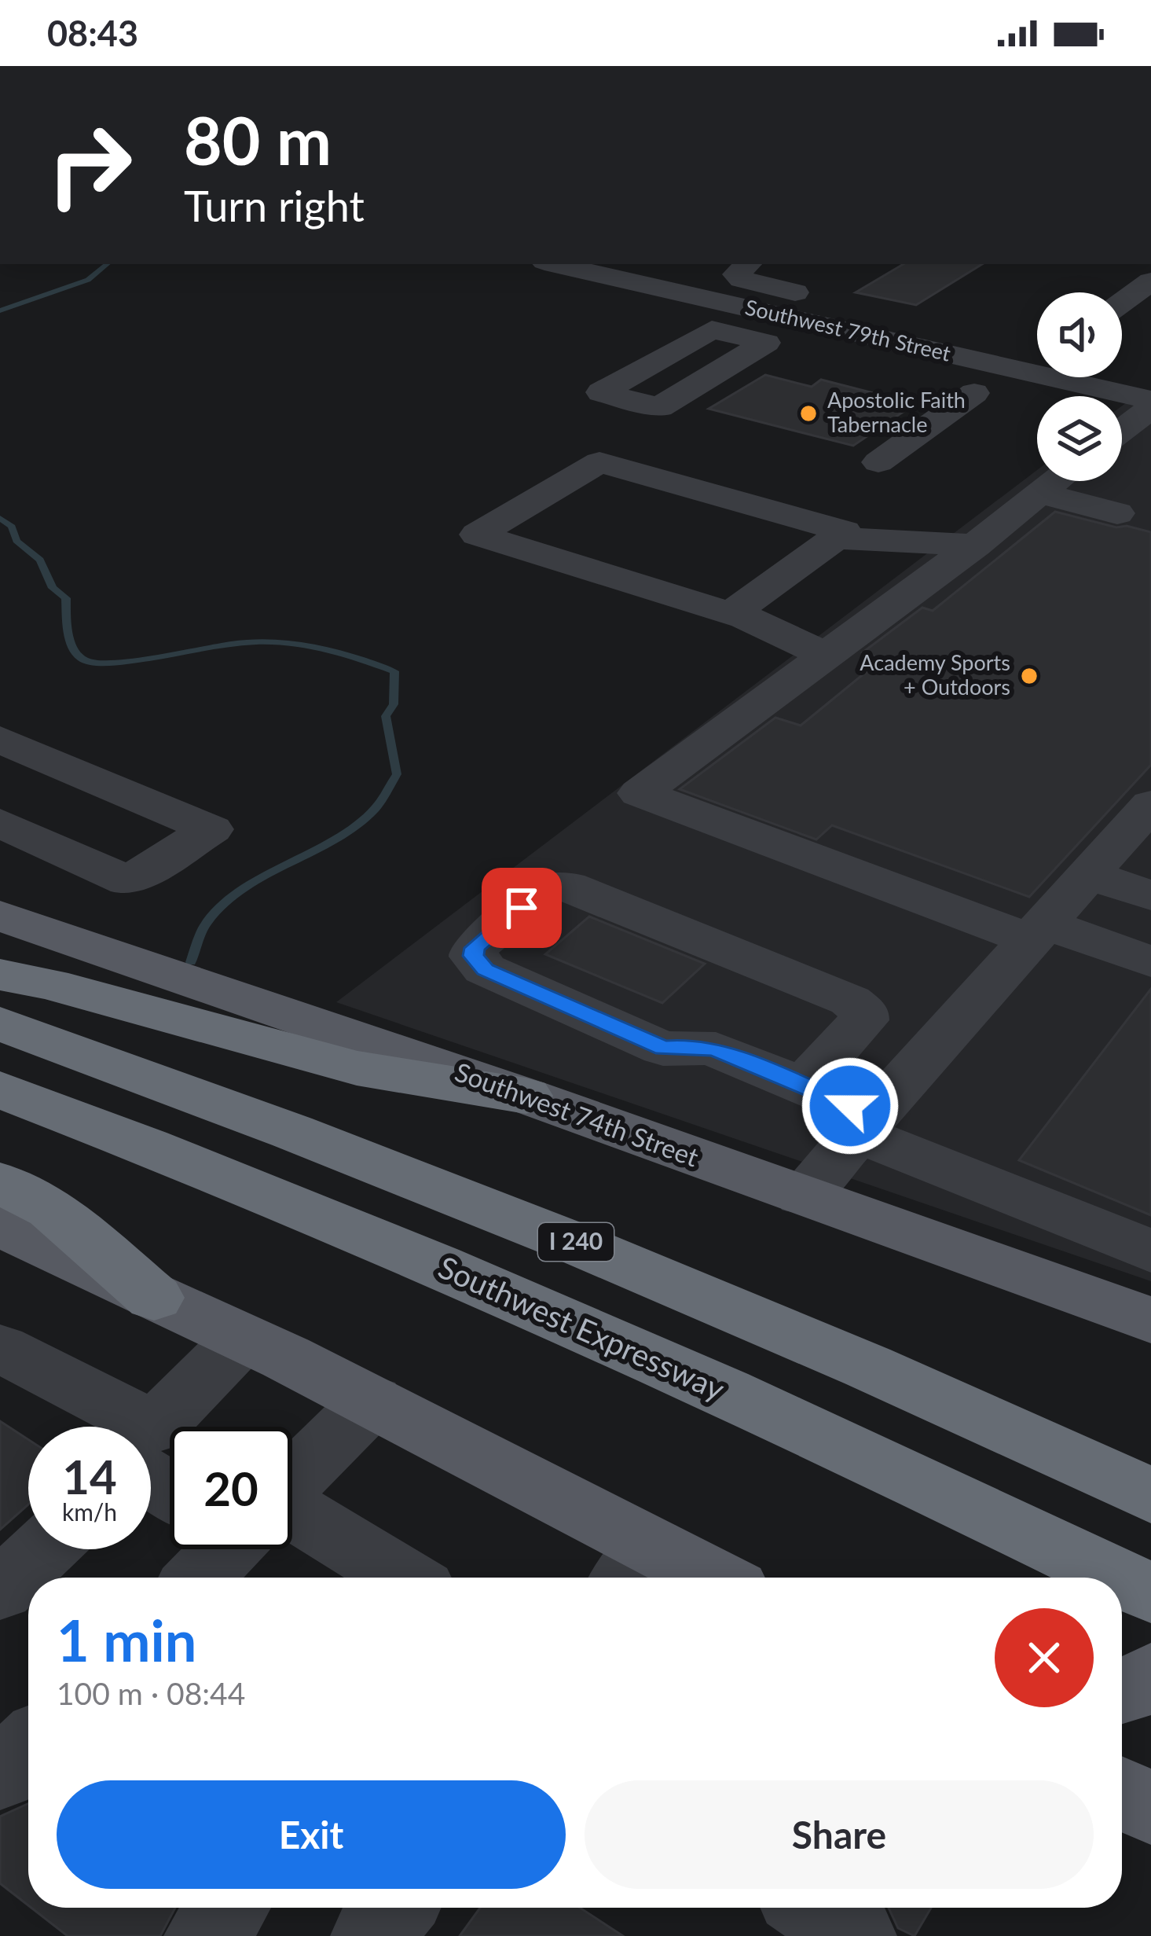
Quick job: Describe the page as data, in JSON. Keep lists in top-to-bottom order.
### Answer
{
  "streets": {
    "highway": ["I 240", "Southwest Expressway"],
    "main road": ["Southwest 74th Street"],
    "street": ["Southwest 79th Street"]
  },
  "places": ["Apostolic Faith Tabernacle", "Academy Sports + Outdoors"],
  "page": {
    "status": "08:43",
    "turn": ["80 m", "Turn right"],
    "speed": "14 km/h",
    "limit": "20",
    "heading": ["1 min", "100 m · 08:44"],
    "buttons": ["Exit", "Share"]
  }
}
